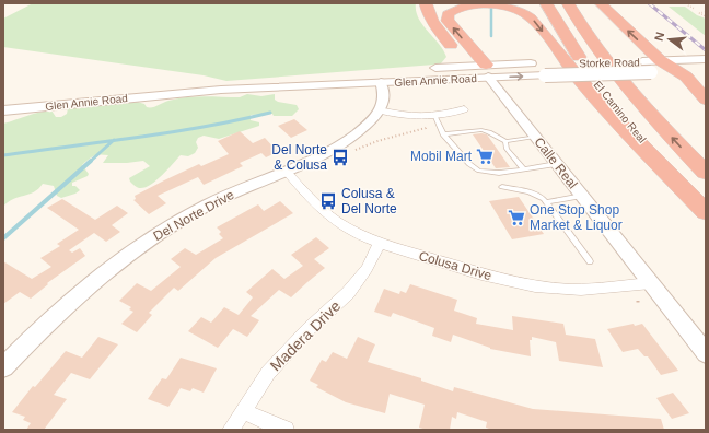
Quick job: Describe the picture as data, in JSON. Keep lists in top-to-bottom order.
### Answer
{
  "streets": {
    "highway": ["El Camino Real"],
    "main road": ["Storke Road", "Glen Annie Road"],
    "street": [
      "Calle Real",
      "Del Norte Drive",
      "Colusa Drive",
      "Madera Drive"
    ]
  },
  "crossings": [
    ["Storke Road", "Glen Annie Road"],
    ["Glen Annie Road", "Calle Real"],
    ["Calle Real", "Colusa Drive"],
    ["Del Norte Drive", "Colusa Drive"],
    ["Colusa Drive", "Madera Drive"]
  ],
  "places": {
    "supermarket": ["Mobil Mart", "One Stop Shop Market & Liquor"],
    "bus stop": ["Del Norte & Colusa", "Colusa & Del Norte"]
  },
  "north": "left"
}
